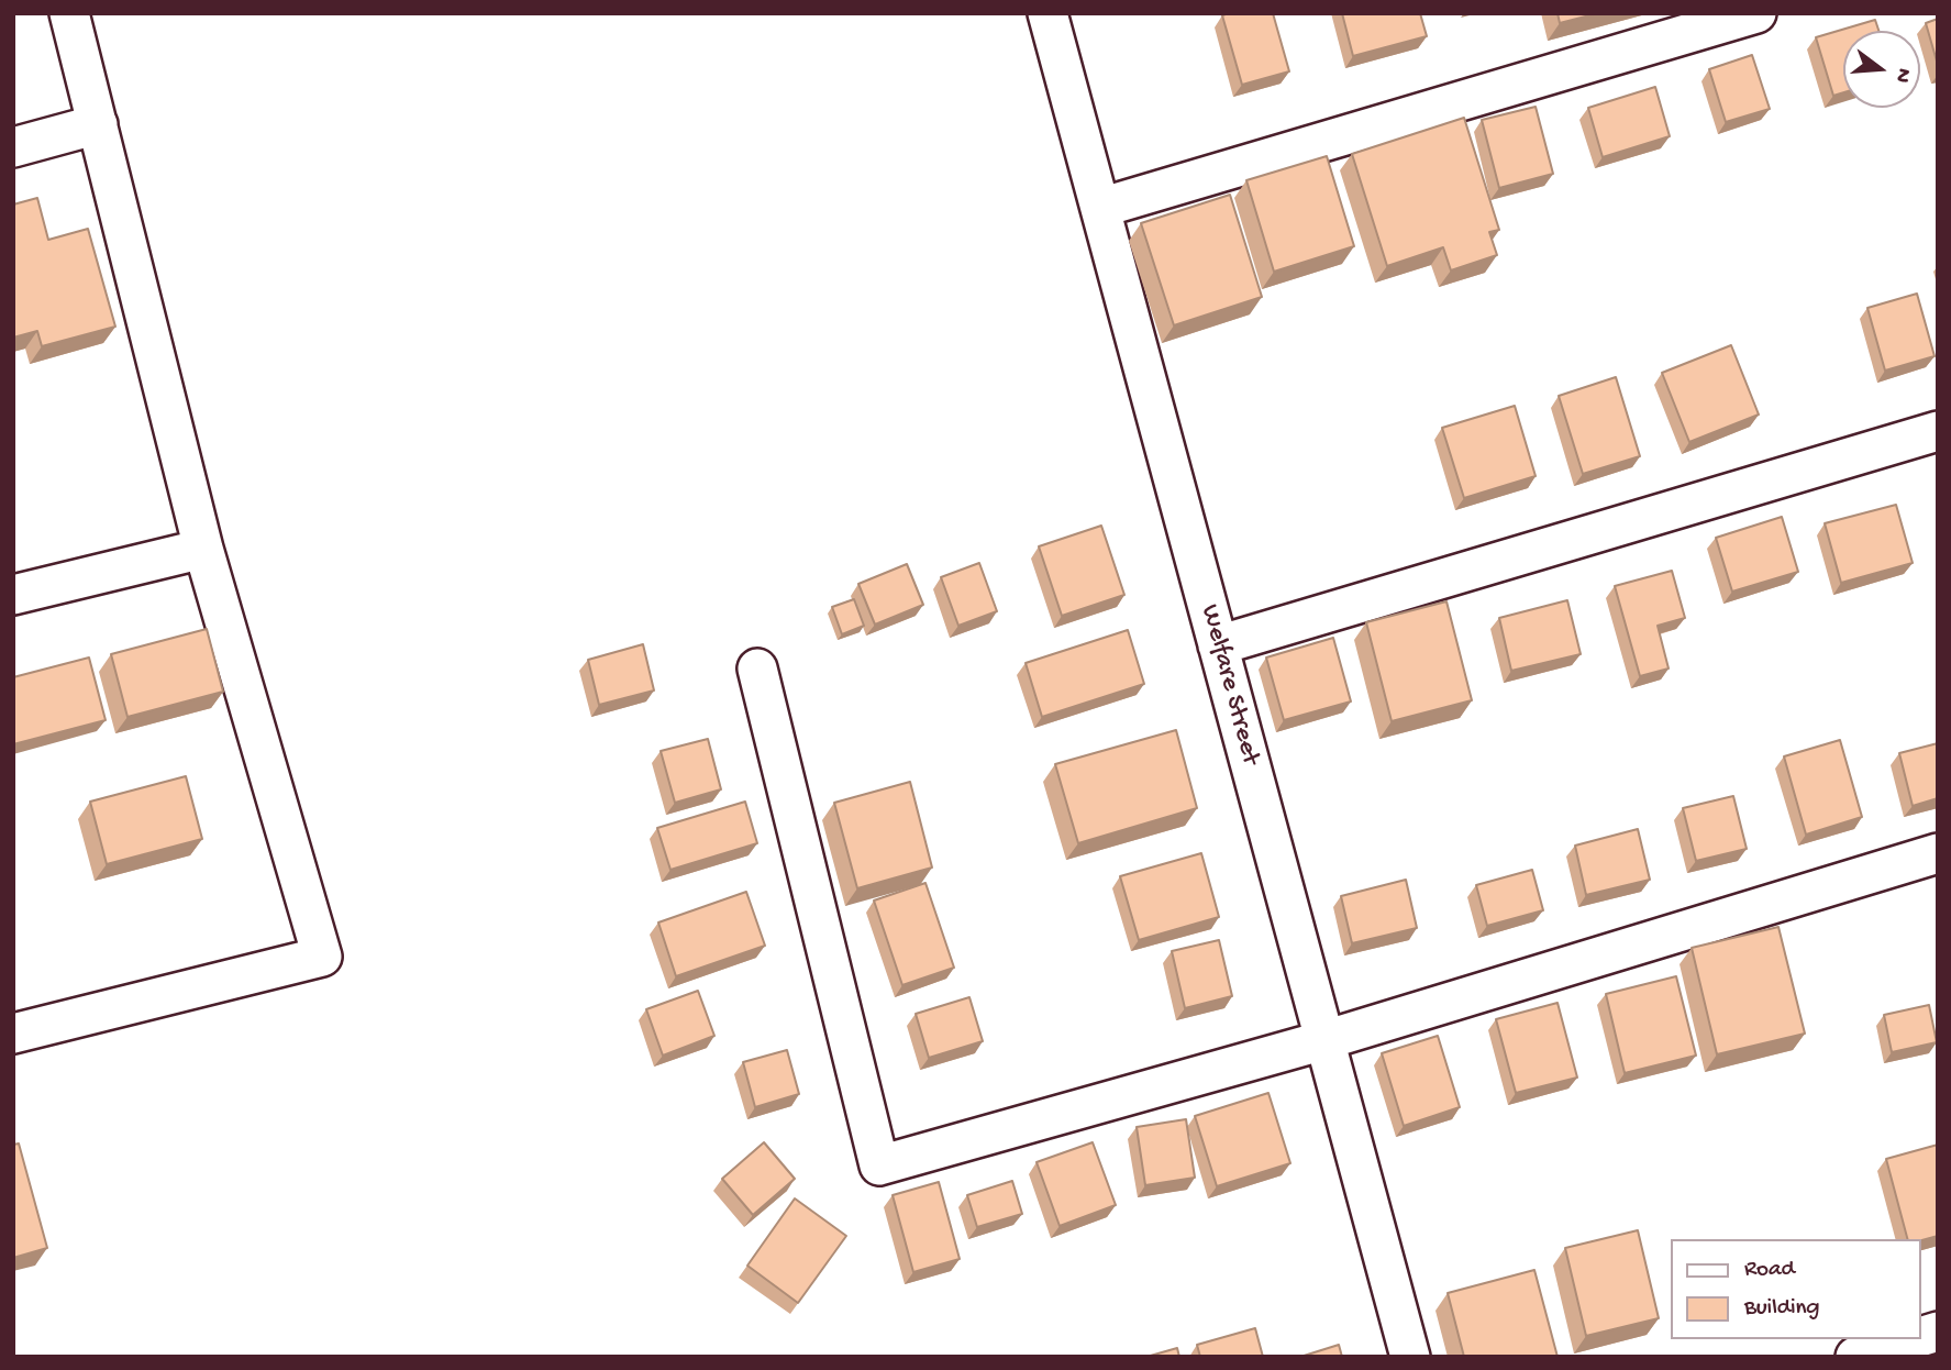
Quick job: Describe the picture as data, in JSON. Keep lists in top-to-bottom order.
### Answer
{
  "streets": {
    "street": ["Welfare Street"]
  },
  "legend": ["Road", "Building"],
  "north": "right"
}
